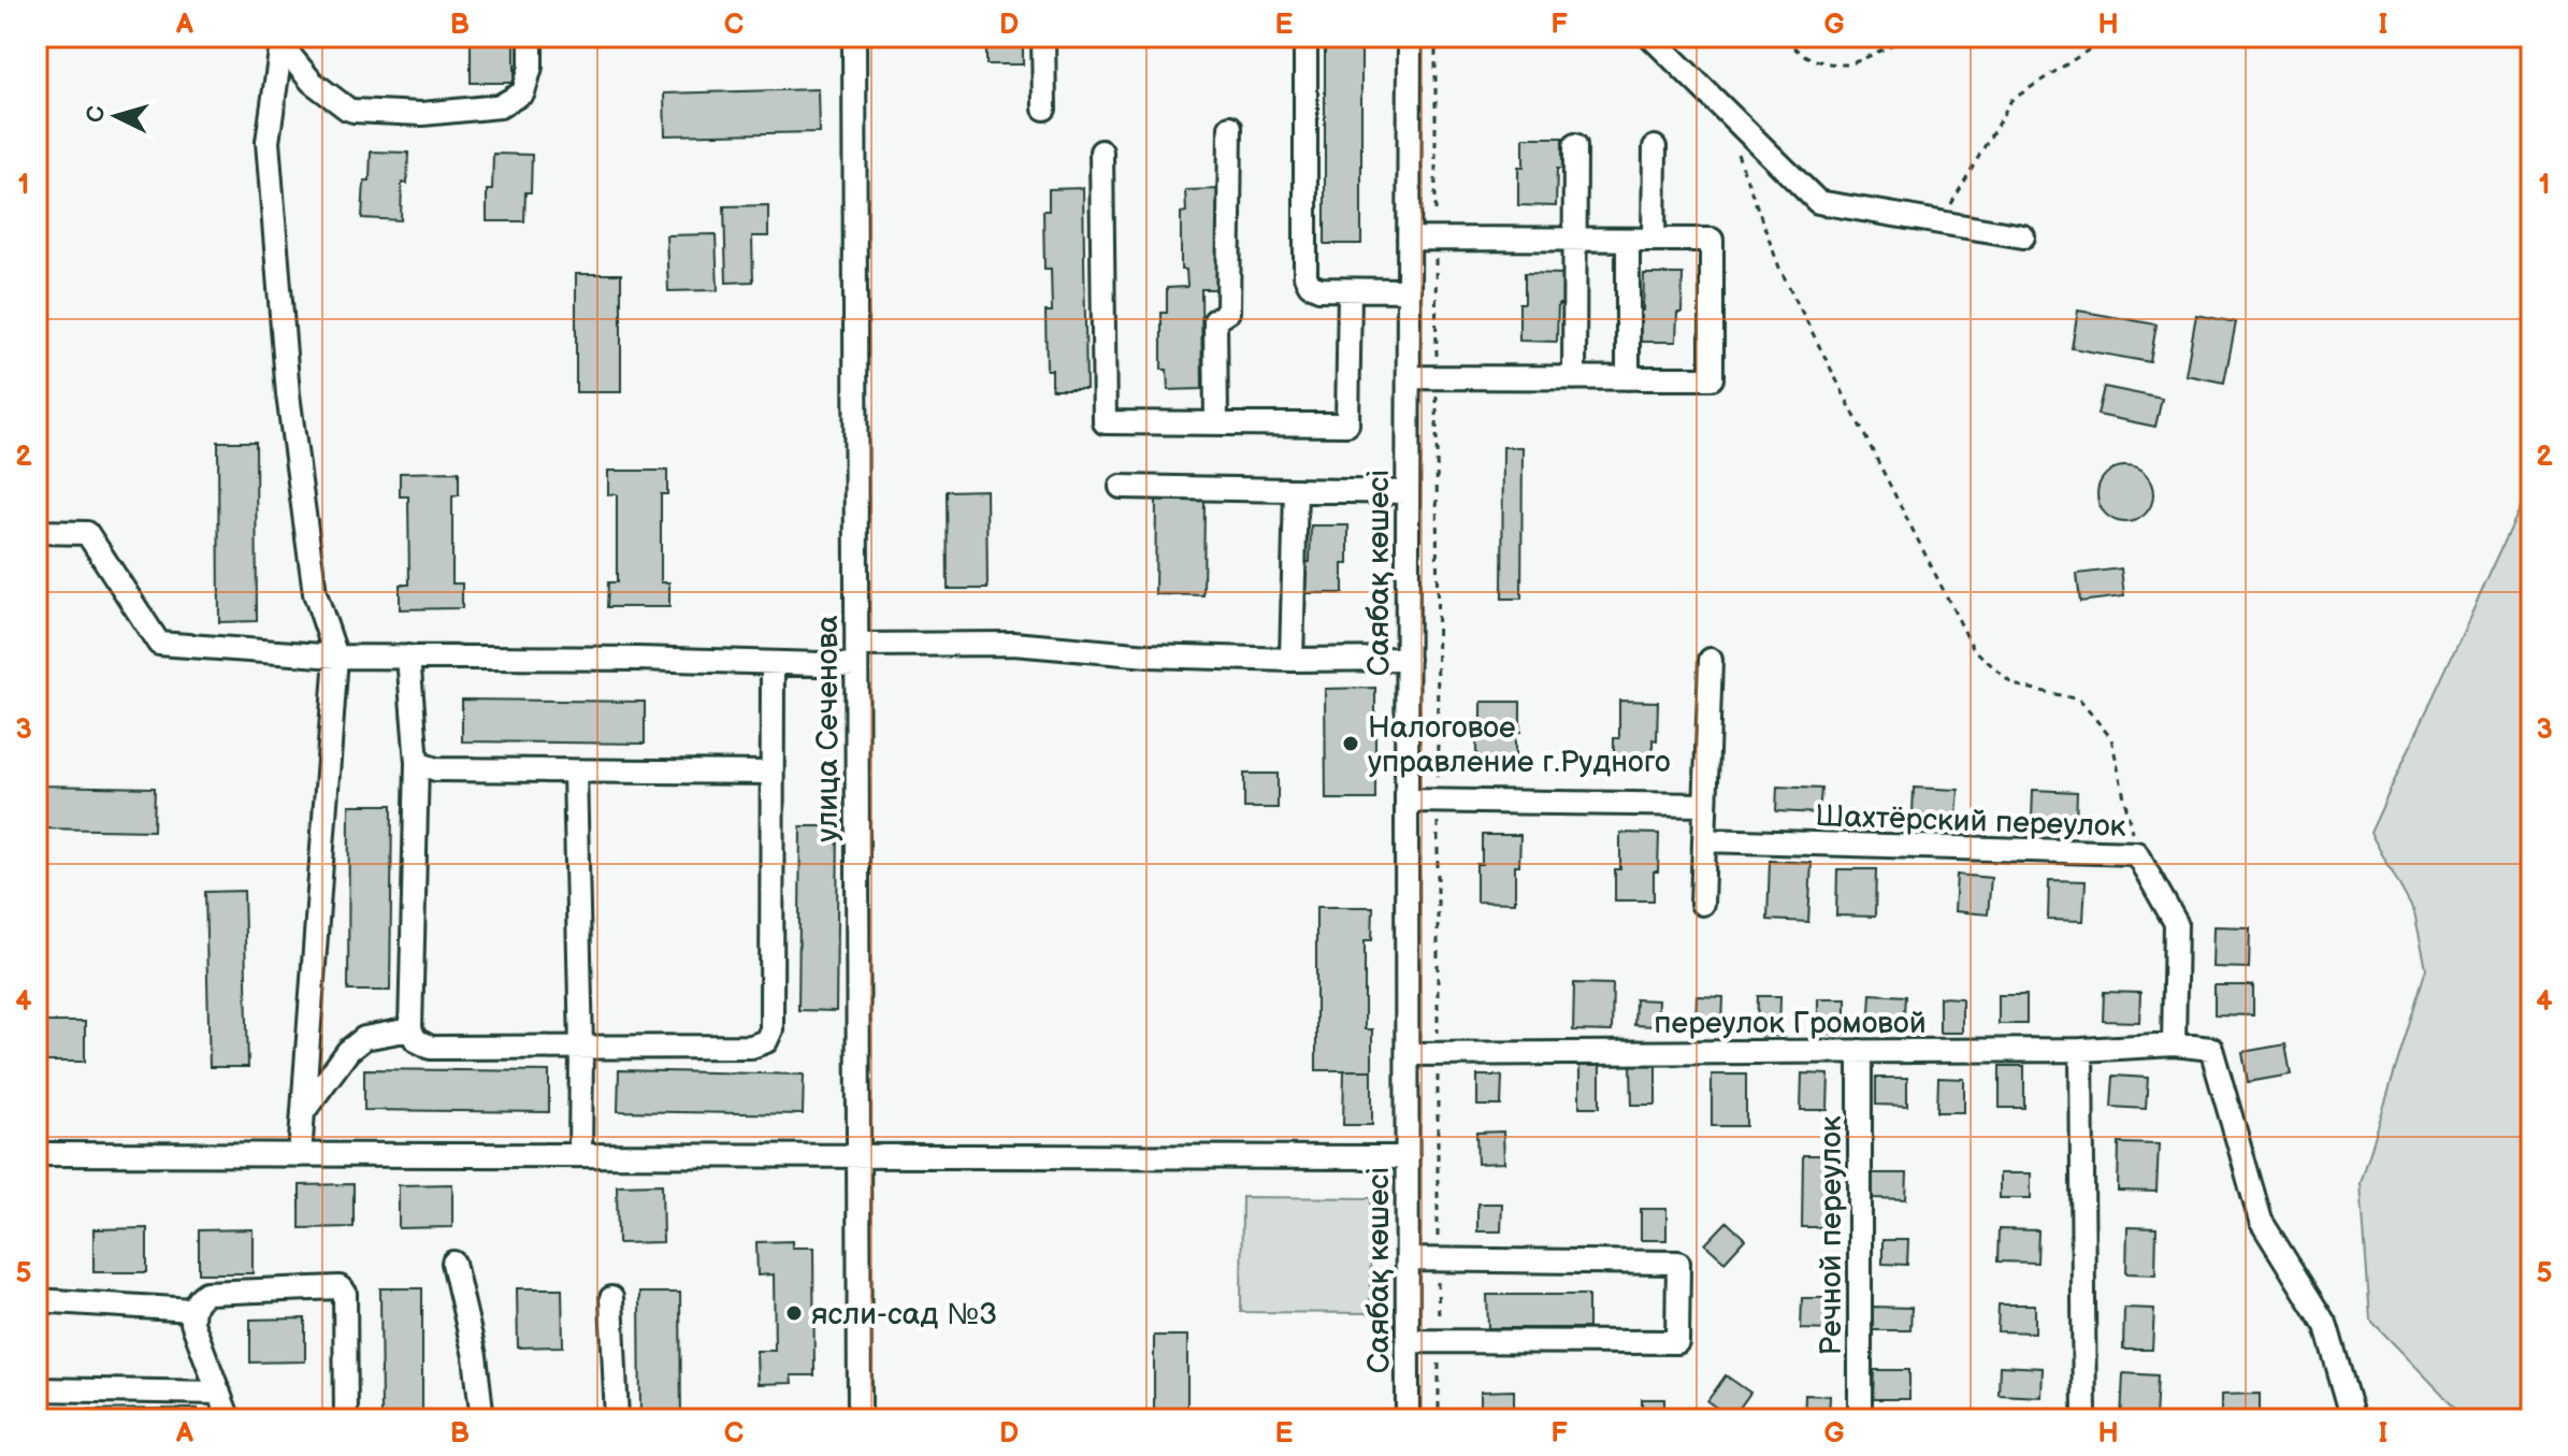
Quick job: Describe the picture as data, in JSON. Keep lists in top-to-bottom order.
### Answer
{
  "streets": {
    "street": [
      "Саябақ көшесі",
      "улица Сеченова",
      "Шахтёрский переулок",
      "переулок Громовой",
      "Речной переулок"
    ]
  },
  "crossings": [
    ["Саябақ көшесі", "переулок Громовой"],
    ["Шахтёрский переулок", "переулок Громовой"],
    ["переулок Громовой", "Речной переулок"]
  ],
  "places": ["Налоговое управление г.Рудного", "ясли-сад №3"],
  "north": "left",
  "grid": {
    "columns": [
      "A",
      "B",
      "C",
      "D",
      "E",
      "F",
      "G",
      "H",
      "I"
    ],
    "rows": [
      "1",
      "2",
      "3",
      "4",
      "5"
    ]
  }
}
